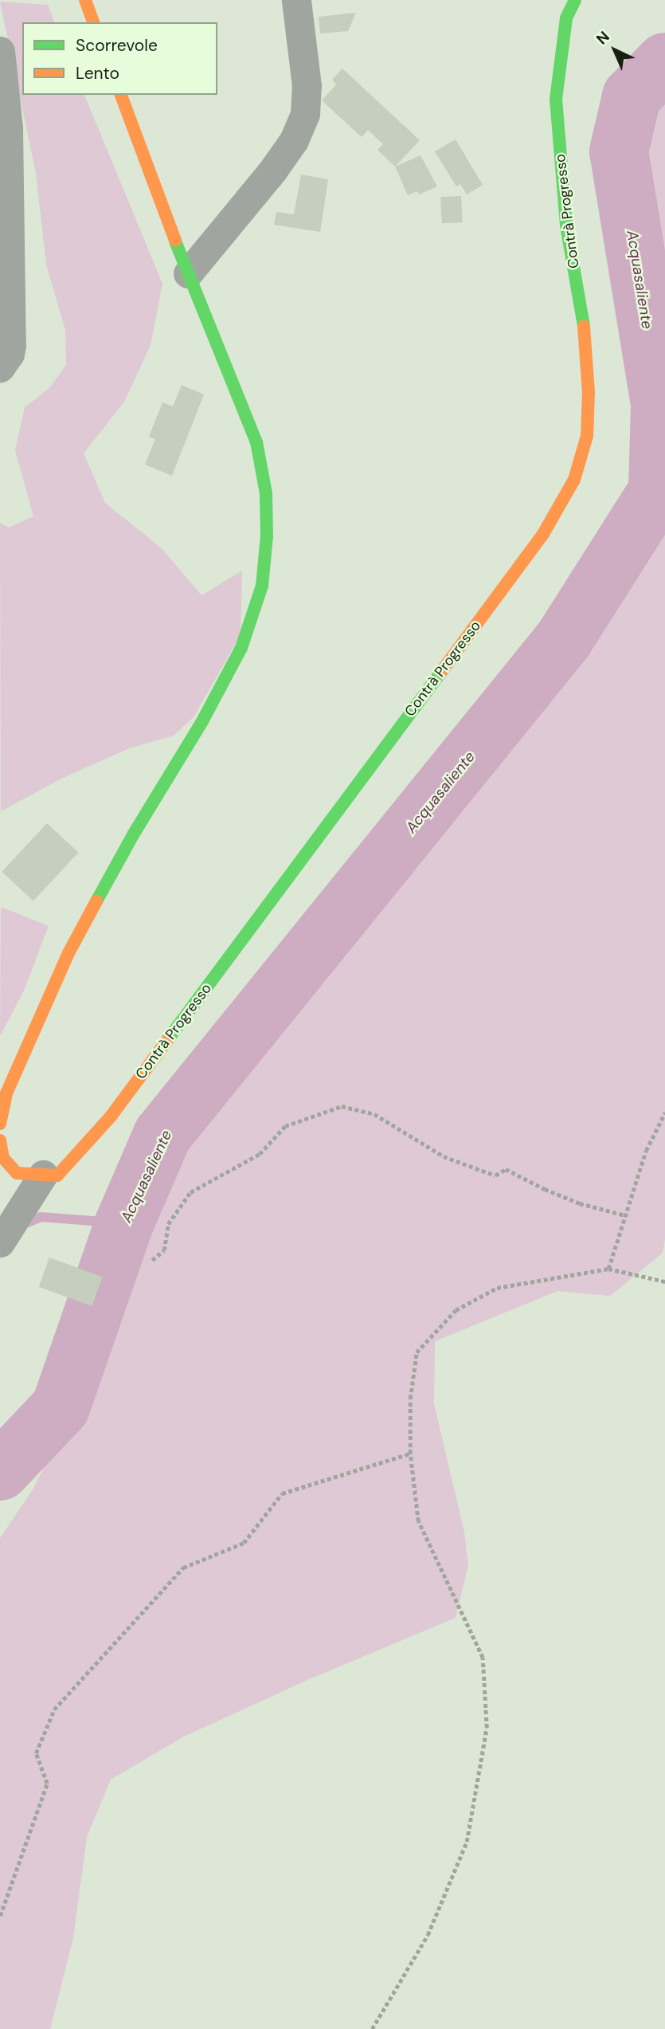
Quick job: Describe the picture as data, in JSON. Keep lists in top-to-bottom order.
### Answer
{
  "streets": {
    "street": ["Contrà Progresso"]
  },
  "water": ["Acquasaliente"],
  "legend": ["Scorrevole", "Lento"],
  "north": "top left"
}
